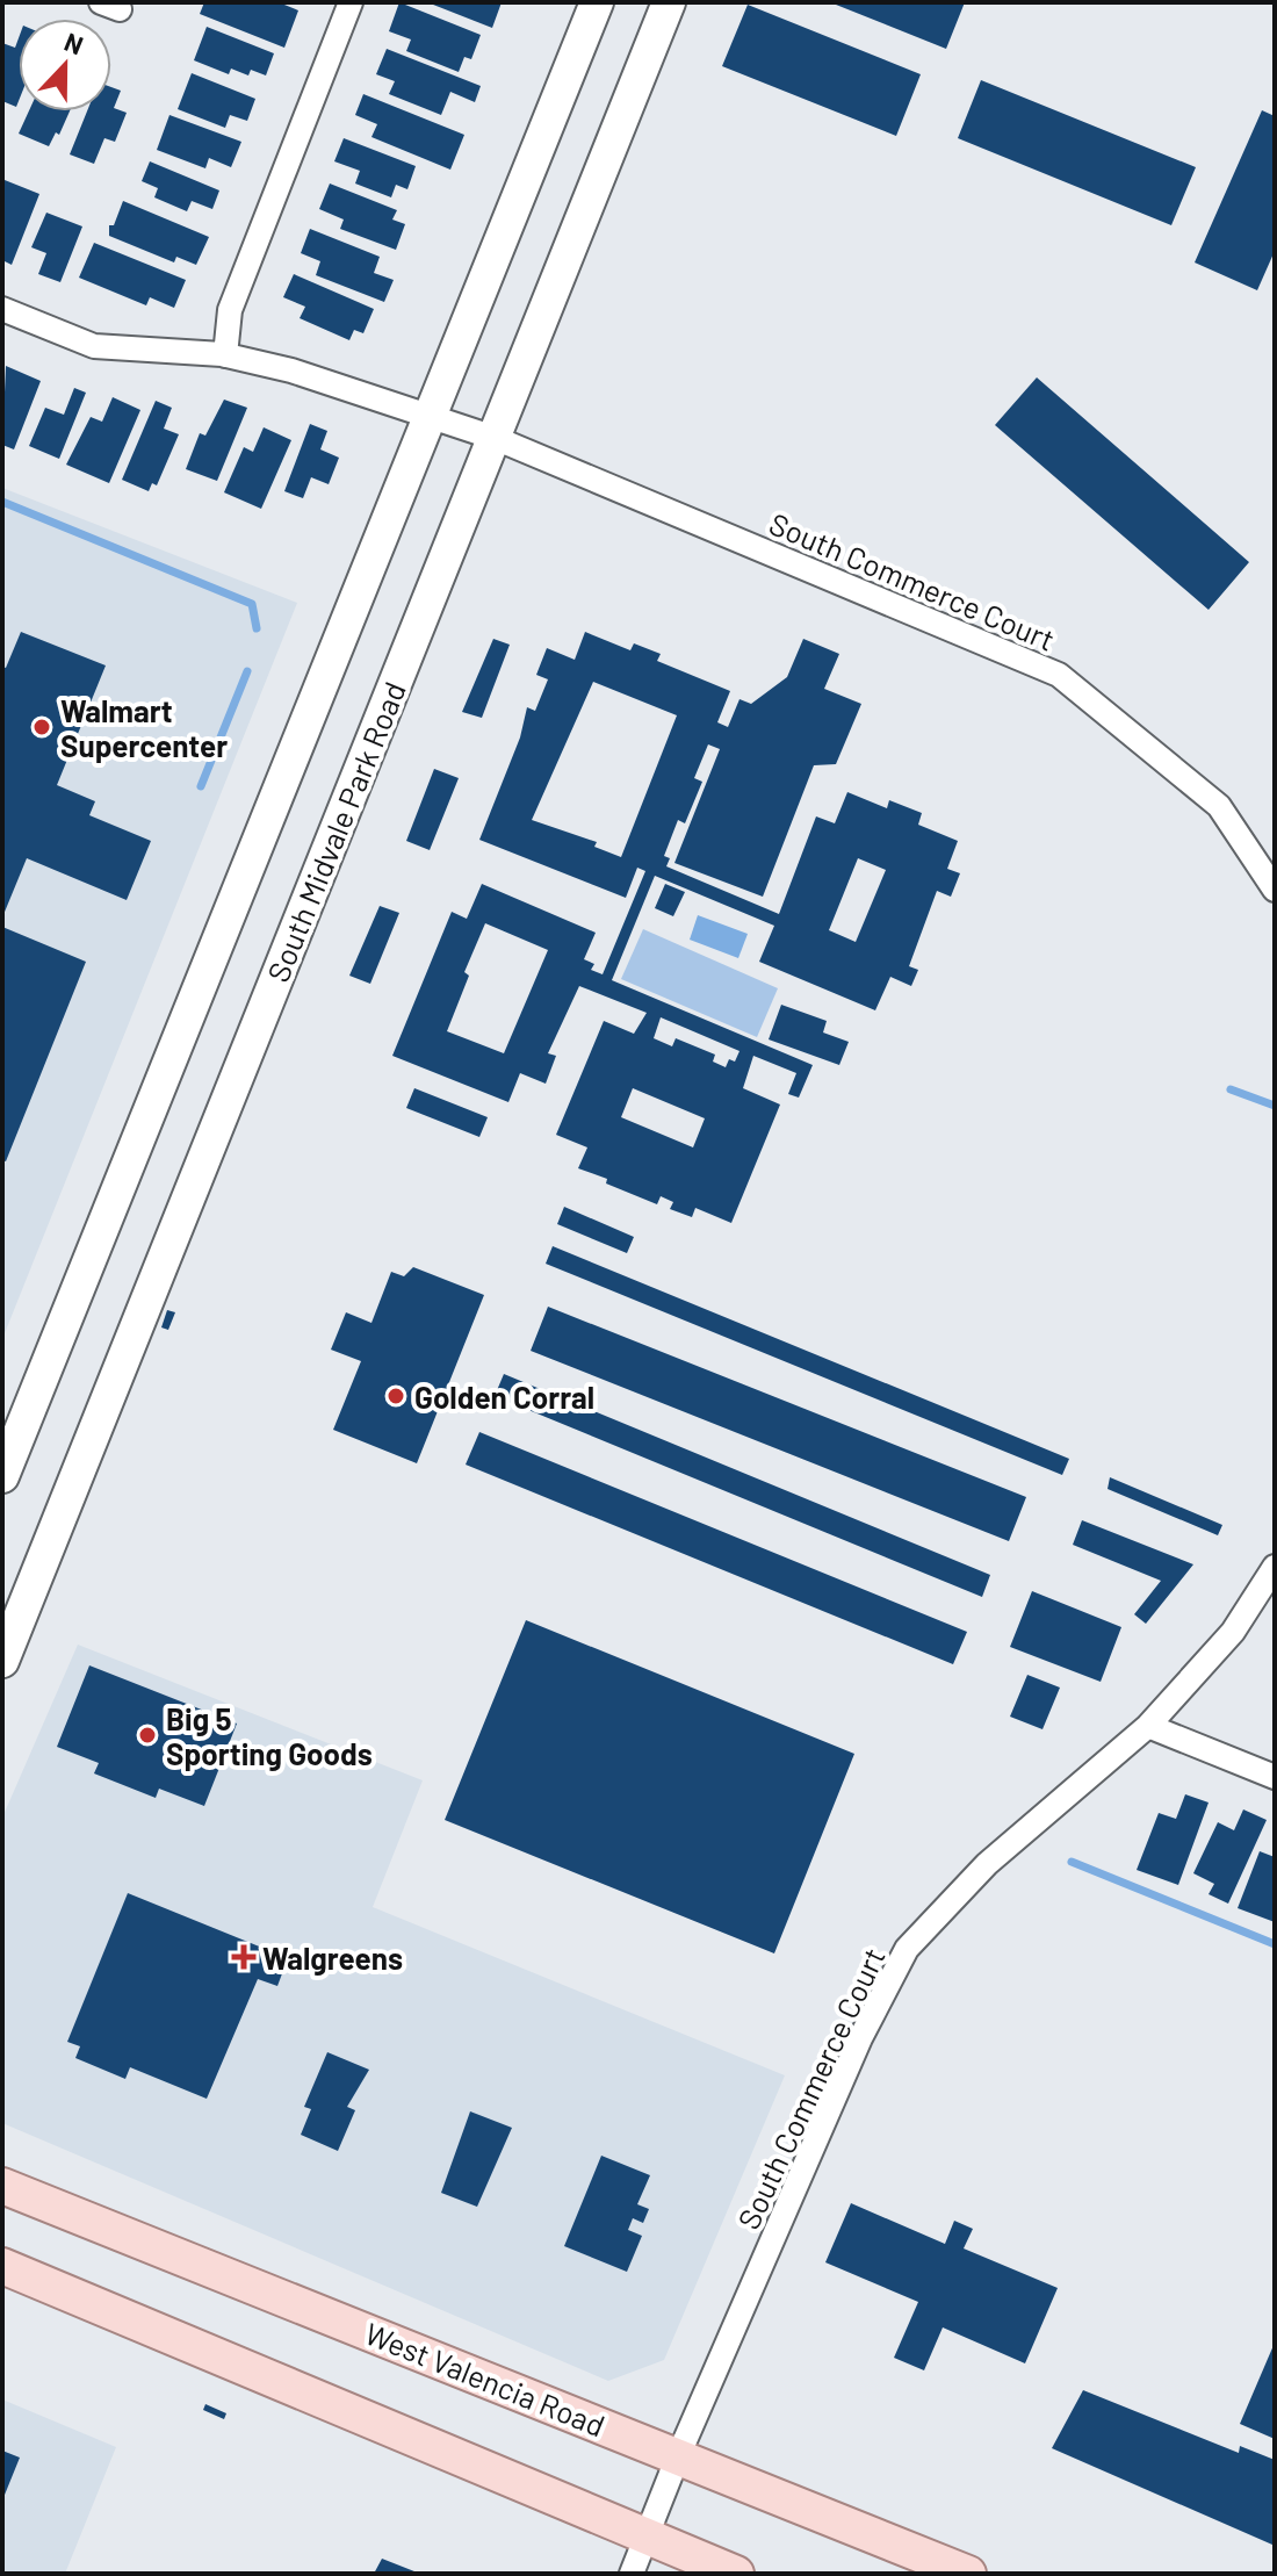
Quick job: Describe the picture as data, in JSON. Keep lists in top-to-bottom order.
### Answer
{
  "streets": {
    "main road": ["South Midvale Park Road", "West Valencia Road"],
    "street": ["South Commerce Court"]
  },
  "crossings": [
    ["South Commerce Court", "South Midvale Park Road"],
    ["South Commerce Court", "West Valencia Road"]
  ],
  "places": {
    "other": ["Walmart Supercenter", "Golden Corral", "Big 5 Sporting Goods"],
    "health": ["Walgreens"]
  },
  "north": "top"
}
